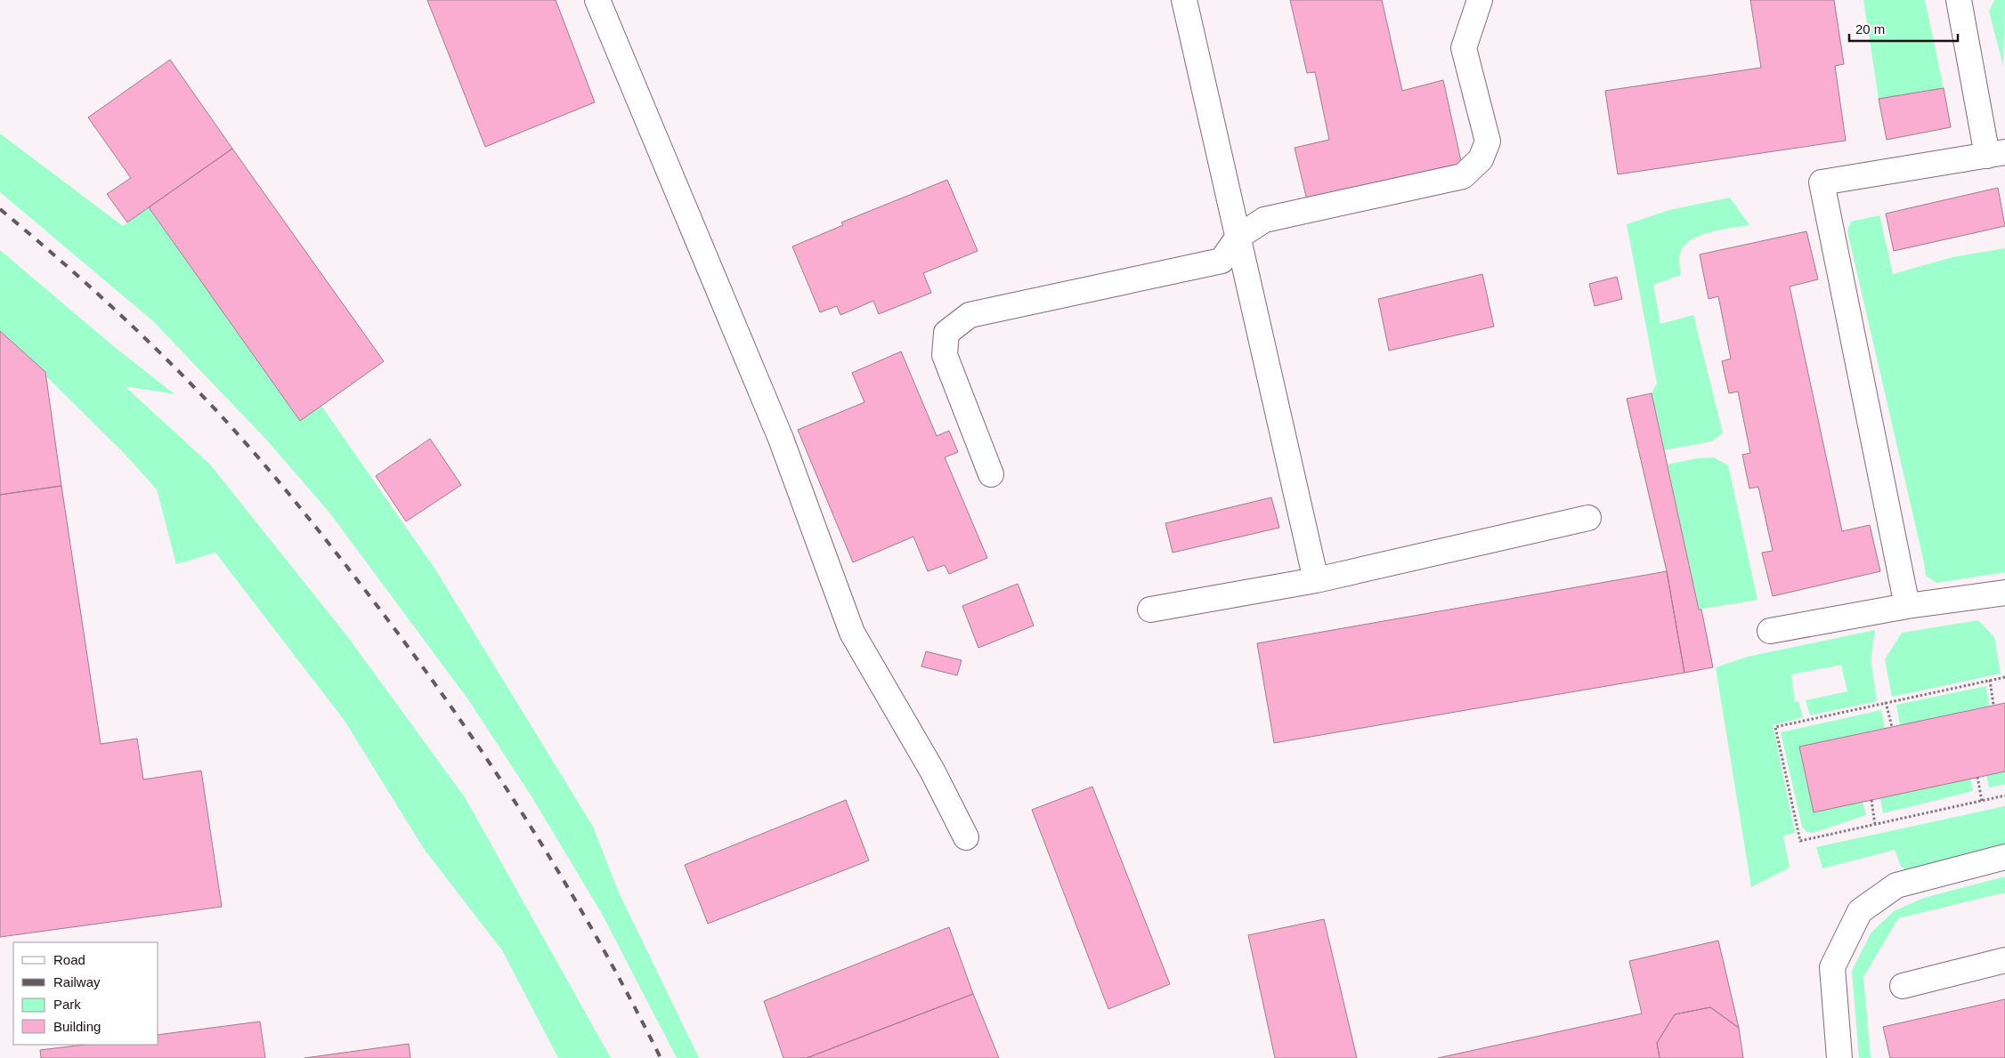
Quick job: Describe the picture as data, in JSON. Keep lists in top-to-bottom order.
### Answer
{
  "legend": [
    "Road",
    "Railway",
    "Park",
    "Building"
  ],
  "scale_bar": "20 m"
}
